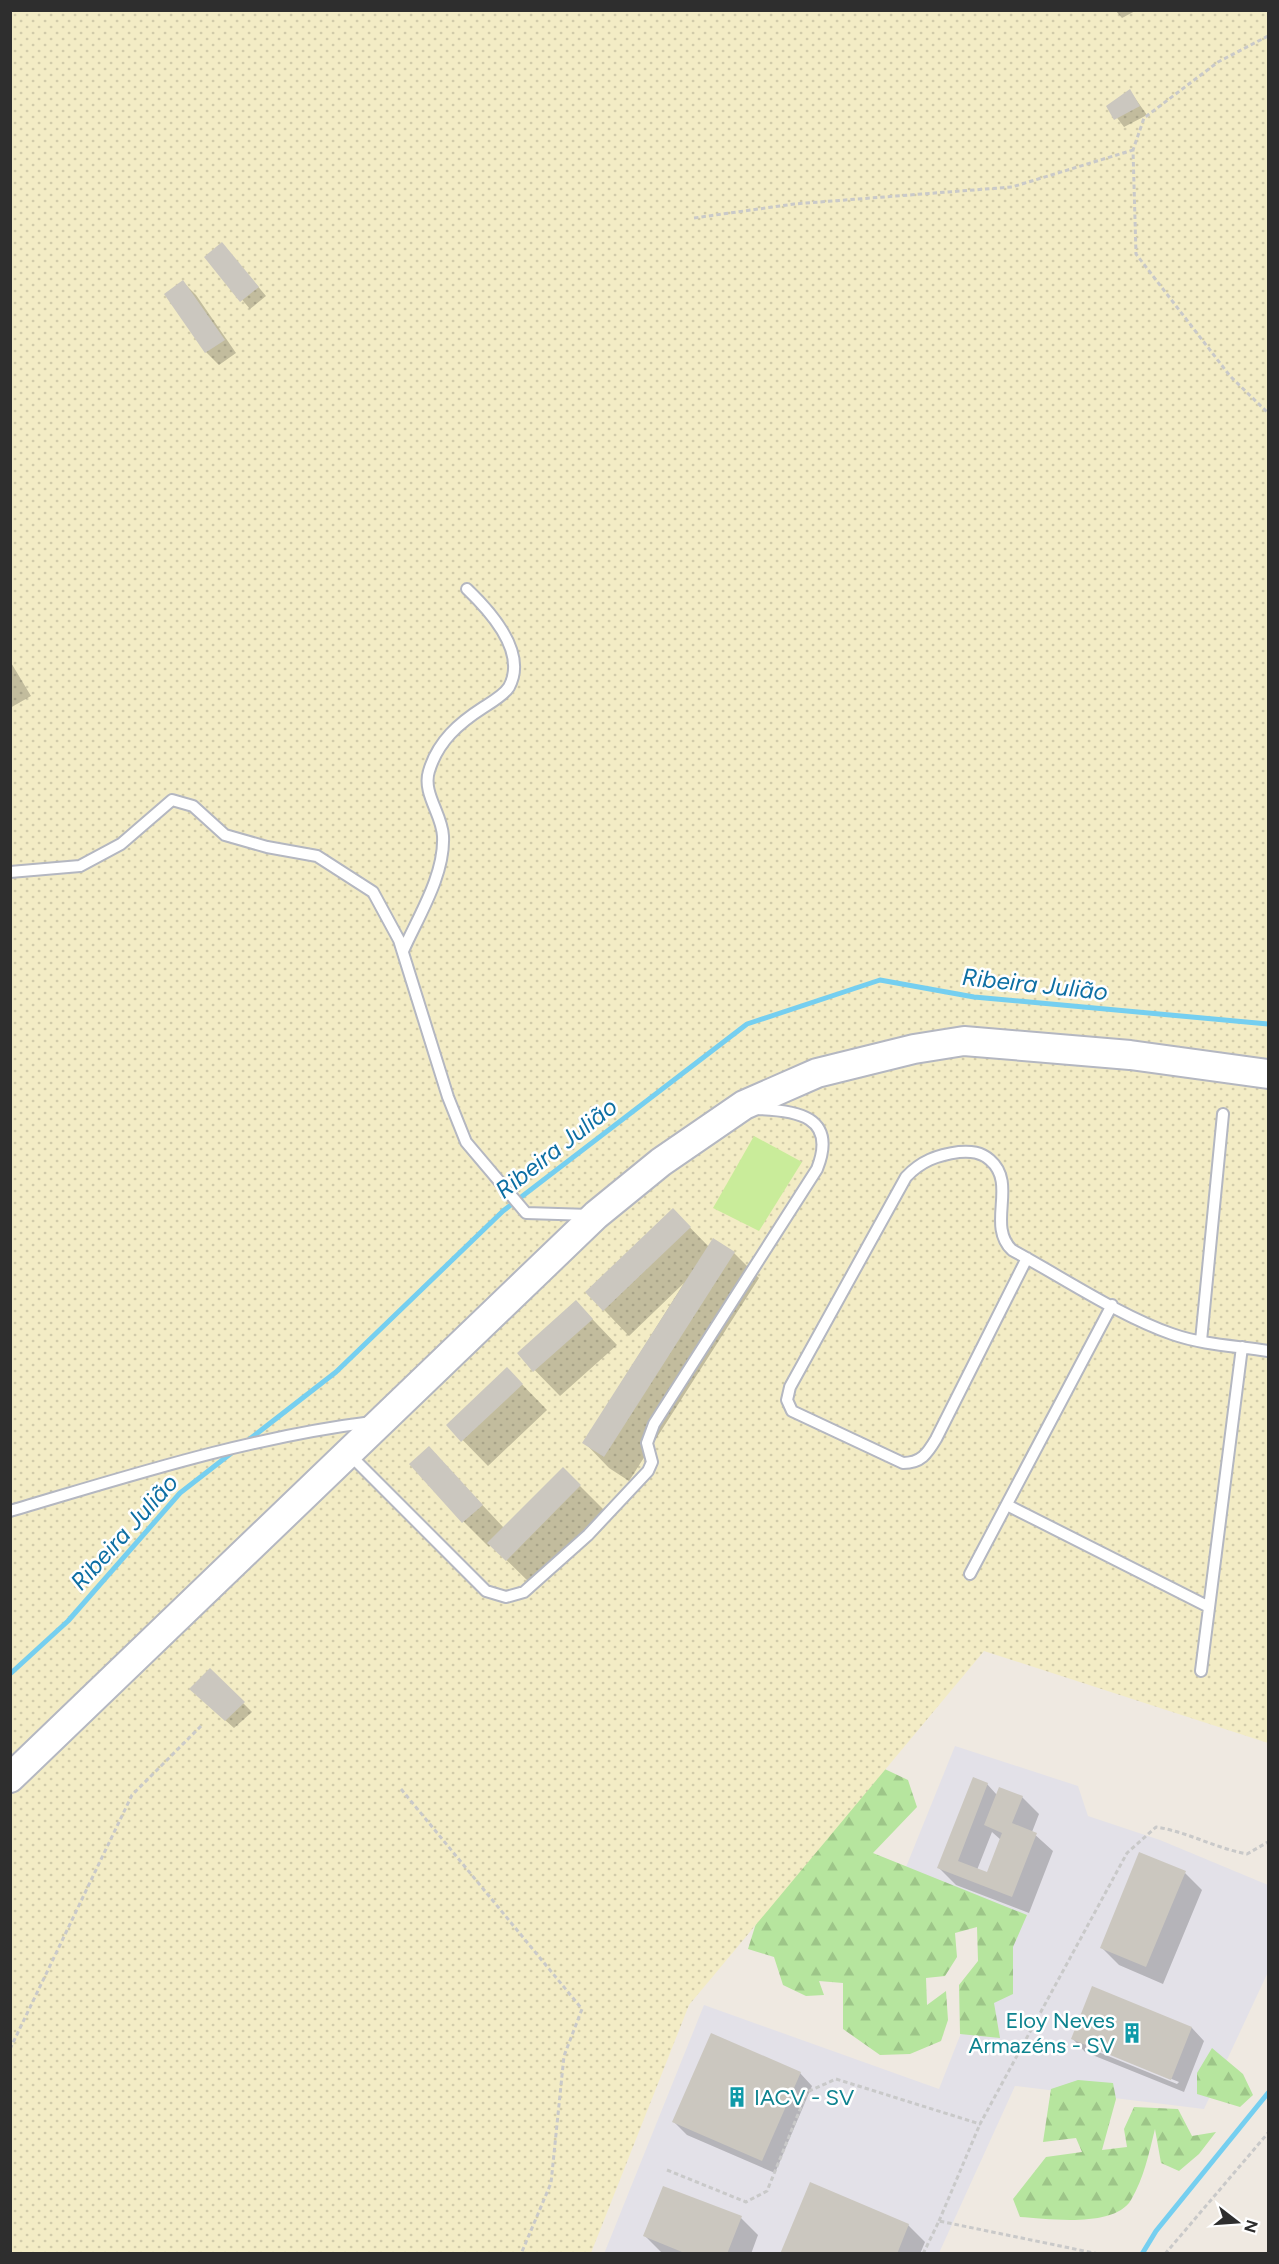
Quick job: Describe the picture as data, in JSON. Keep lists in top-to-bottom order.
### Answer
{
  "water": ["Ribeira Julião"],
  "places": {
    "building": ["Eloy Neves Armazéns - SV", "IACV - SV"]
  },
  "north": "right"
}
